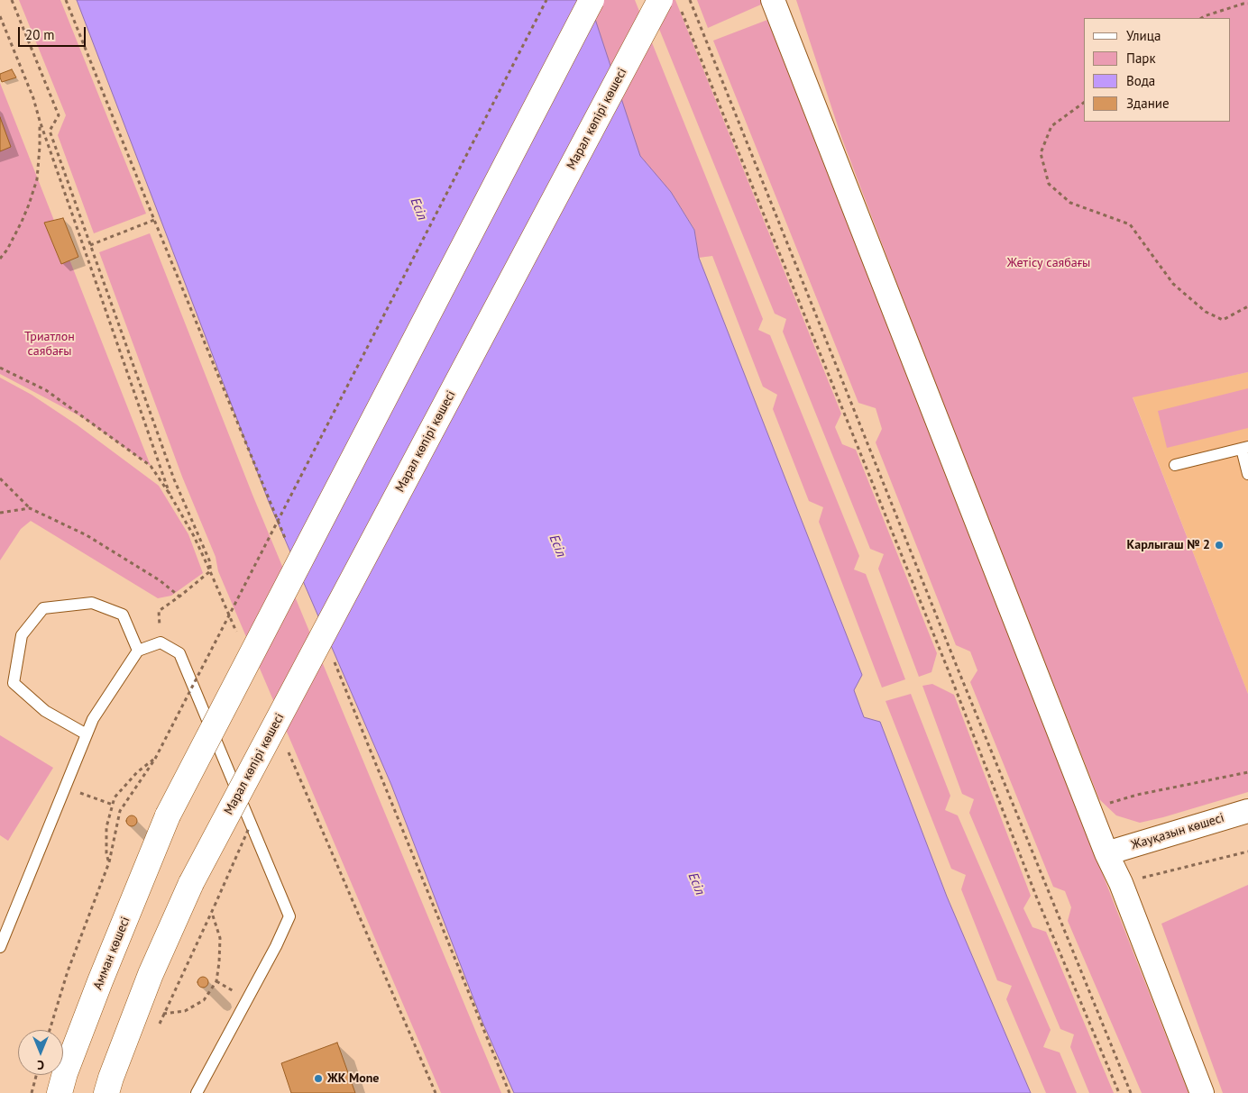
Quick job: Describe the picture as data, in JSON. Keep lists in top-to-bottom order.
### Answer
{
  "streets": {
    "main road": ["Марал көпірі көшесі", "Амман көшесі"],
    "street": ["Жауқазын көшесі"]
  },
  "water": ["Есіл"],
  "parks": ["Жетісу саябағы", "Триатлон саябағы"],
  "places": ["Карлыгаш № 2", "ЖК Mone"],
  "legend": [
    "Улица",
    "Парк",
    "Вода",
    "Здание"
  ],
  "scale_bar": "20 m",
  "north": "bottom"
}
